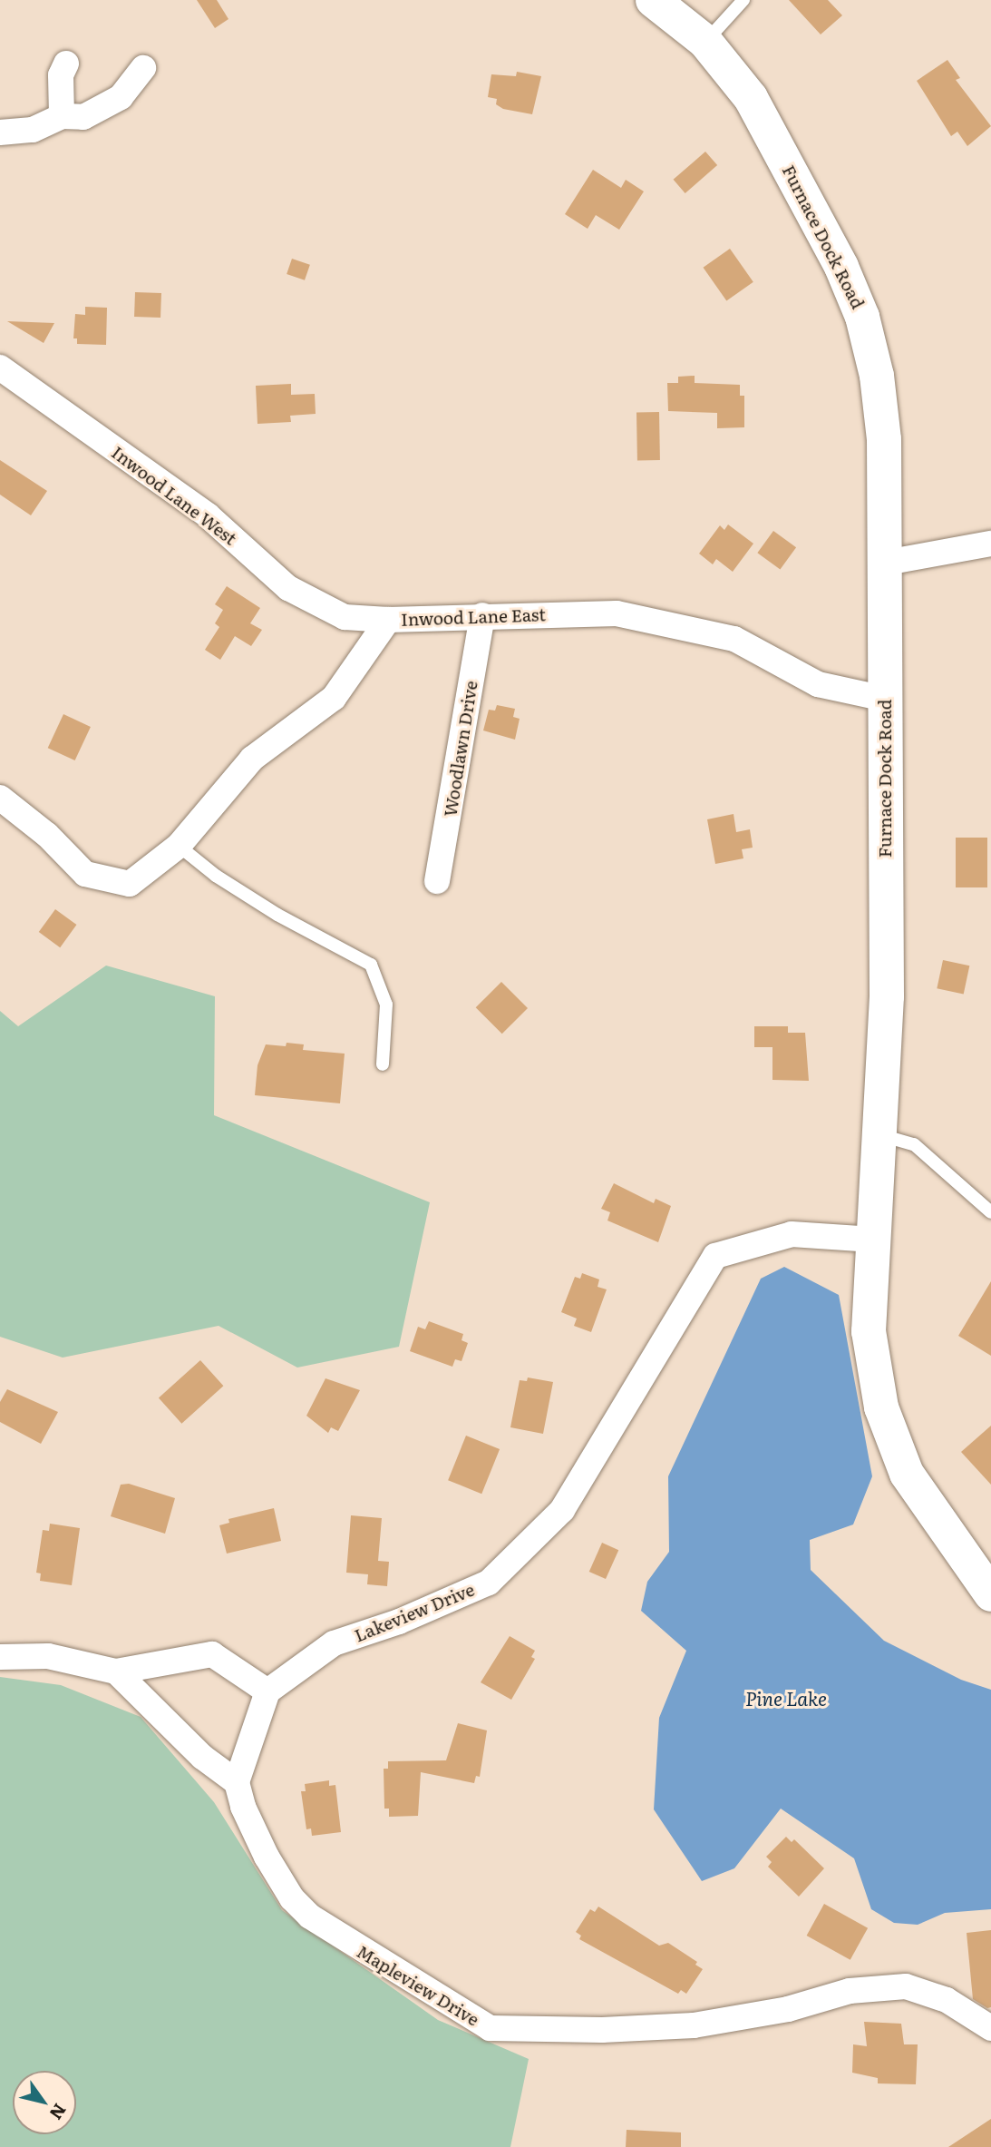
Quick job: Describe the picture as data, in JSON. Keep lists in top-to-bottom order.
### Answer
{
  "streets": {
    "street": [
      "Furnace Dock Road",
      "Inwood Lane West",
      "Inwood Lane East",
      "Woodlawn Drive",
      "Lakeview Drive",
      "Mapleview Drive"
    ]
  },
  "crossings": [
    ["Furnace Dock Road", "Inwood Lane East"],
    ["Furnace Dock Road", "Lakeview Drive"],
    ["Inwood Lane West", "Inwood Lane East"],
    ["Inwood Lane East", "Woodlawn Drive"]
  ],
  "water": ["Pine Lake"],
  "north": "bottom right"
}
